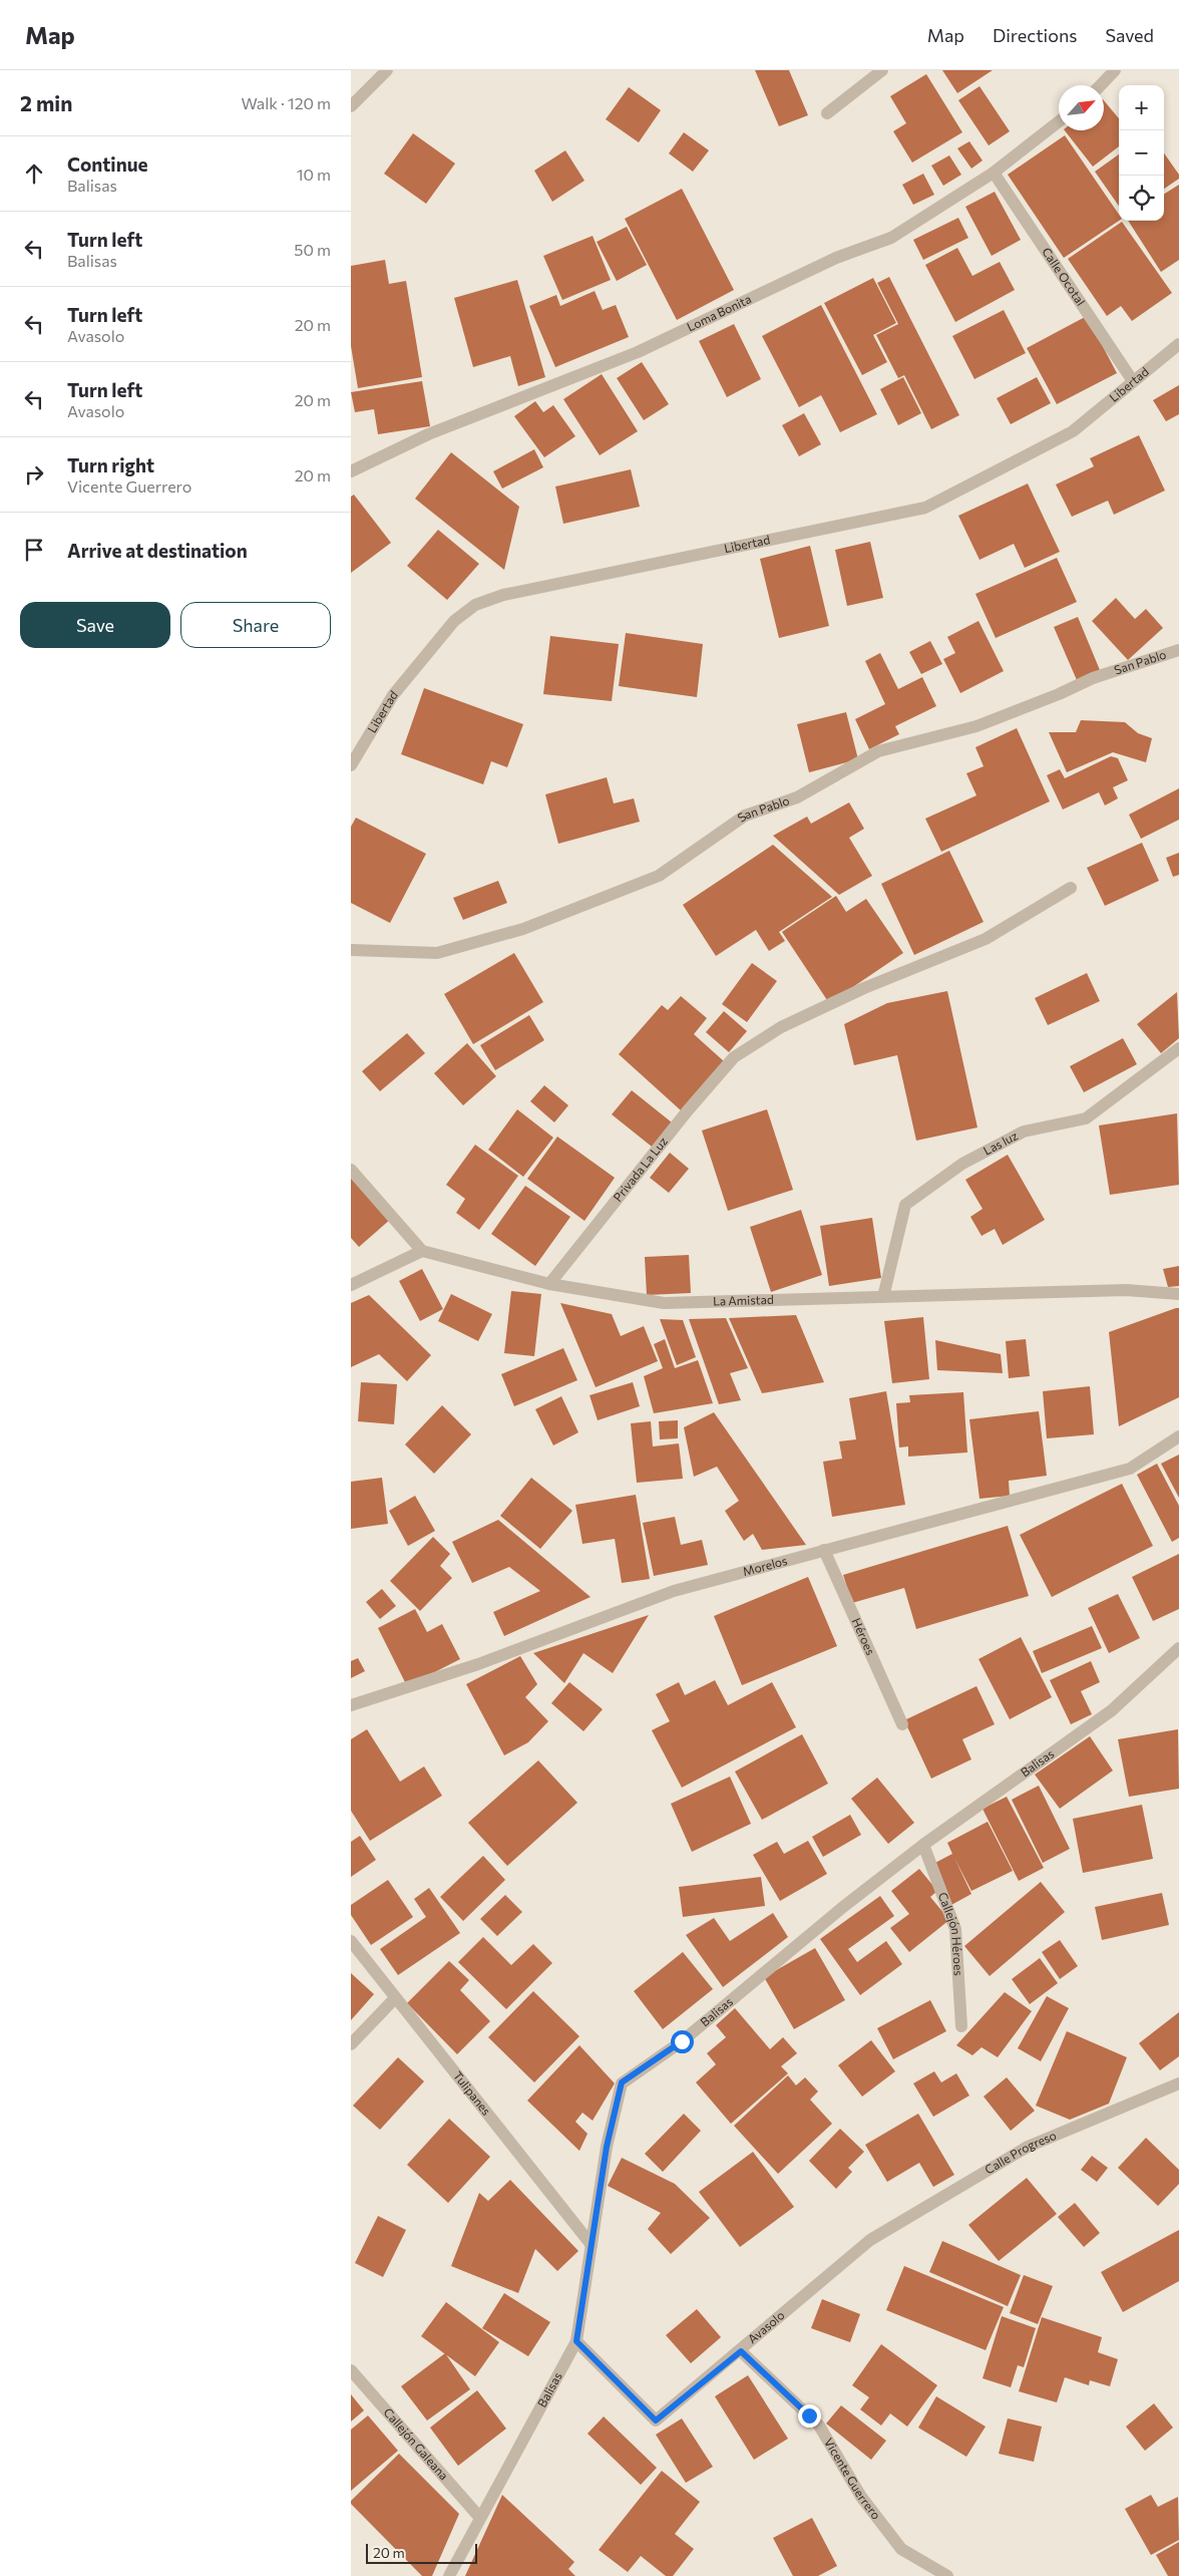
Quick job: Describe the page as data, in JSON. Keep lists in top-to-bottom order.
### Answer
{
  "streets": {
    "street": [
      "Calle Ocotal",
      "Loma Bonita",
      "Libertad",
      "San Pablo",
      "Las luz",
      "Privada La Luz",
      "La Amistad",
      "Morelos",
      "Héroes",
      "Balisas",
      "Callejón Héroes",
      "Tulipanes",
      "Calle Progreso",
      "Avasolo",
      "Callejón Galeana",
      "Vicente Guerrero"
    ]
  },
  "crossings": [
    ["Calle Ocotal", "Loma Bonita"],
    ["Calle Ocotal", "Libertad"],
    ["Las luz", "La Amistad"],
    ["Privada La Luz", "La Amistad"],
    ["Morelos", "Héroes"],
    ["Balisas", "Callejón Héroes"],
    ["Balisas", "Tulipanes"],
    ["Balisas", "Avasolo"],
    ["Balisas", "Callejón Galeana"],
    ["Calle Progreso", "Avasolo"],
    ["Avasolo", "Vicente Guerrero"]
  ],
  "scale_bar": "20 m",
  "north": "top right",
  "page": {
    "header": "Map",
    "nav": ["Map", "Directions", "Saved"],
    "heading": ["2 min", "Walk · 120 m"],
    "map_buttons": ["+", "−"],
    "list": [
      ["Continue", "Balisas", "10 m"],
      ["Turn left", "Balisas", "50 m"],
      ["Turn left", "Avasolo", "20 m"],
      ["Turn left", "Avasolo", "20 m"],
      ["Turn right", "Vicente Guerrero", "20 m"],
      "Arrive at destination"
    ],
    "buttons": ["Save", "Share"],
    "scale": "20 m"
  }
}
